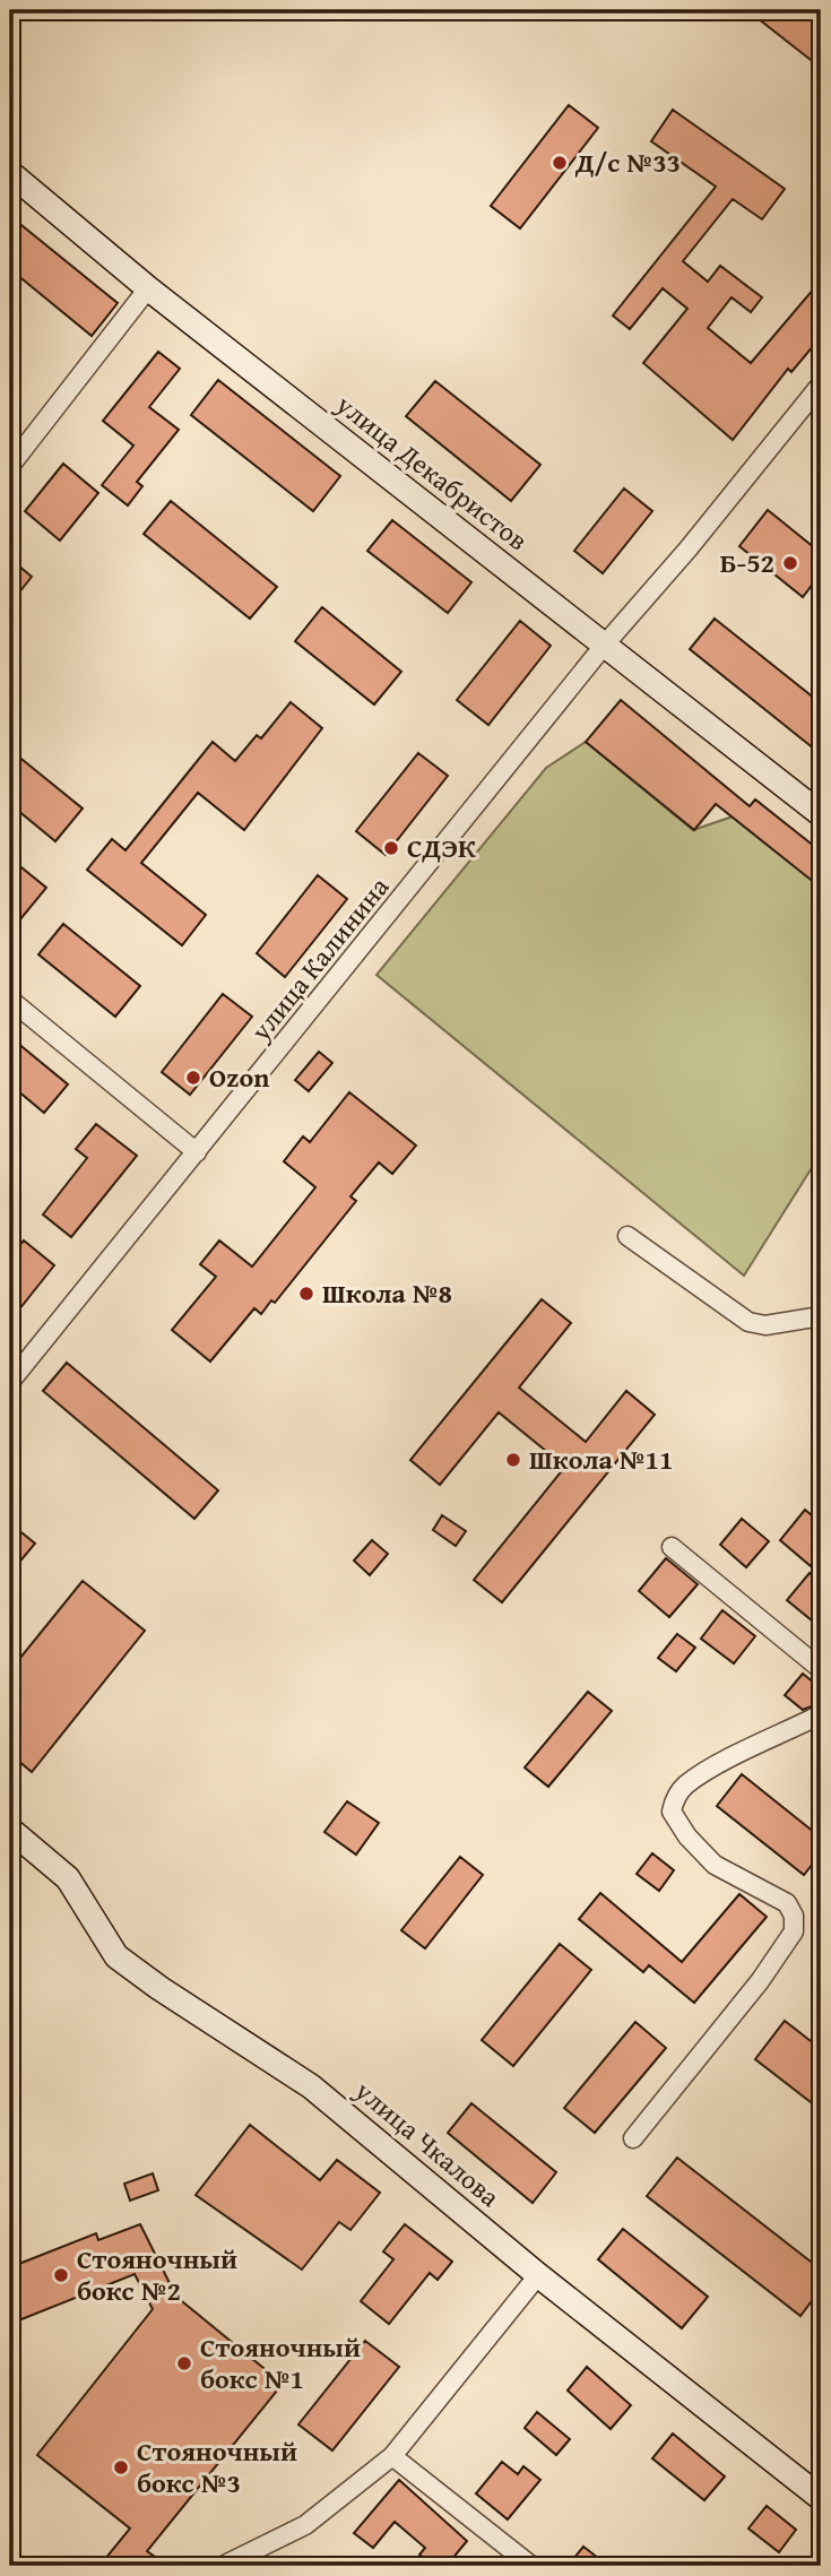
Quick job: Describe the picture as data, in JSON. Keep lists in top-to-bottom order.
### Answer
{
  "streets": {
    "street": ["улица Декабристов", "улица Калинина", "улица Чкалова"]
  },
  "crossings": [
    ["улица Декабристов", "улица Калинина"]
  ],
  "places": [
    "Д/с №33",
    "Б-52",
    "СДЭК",
    "Ozon",
    "Школа №8",
    "Школа №11",
    "Стояночный бокс №2",
    "Стояночный бокс №1",
    "Стояночный бокс №3"
  ]
}
